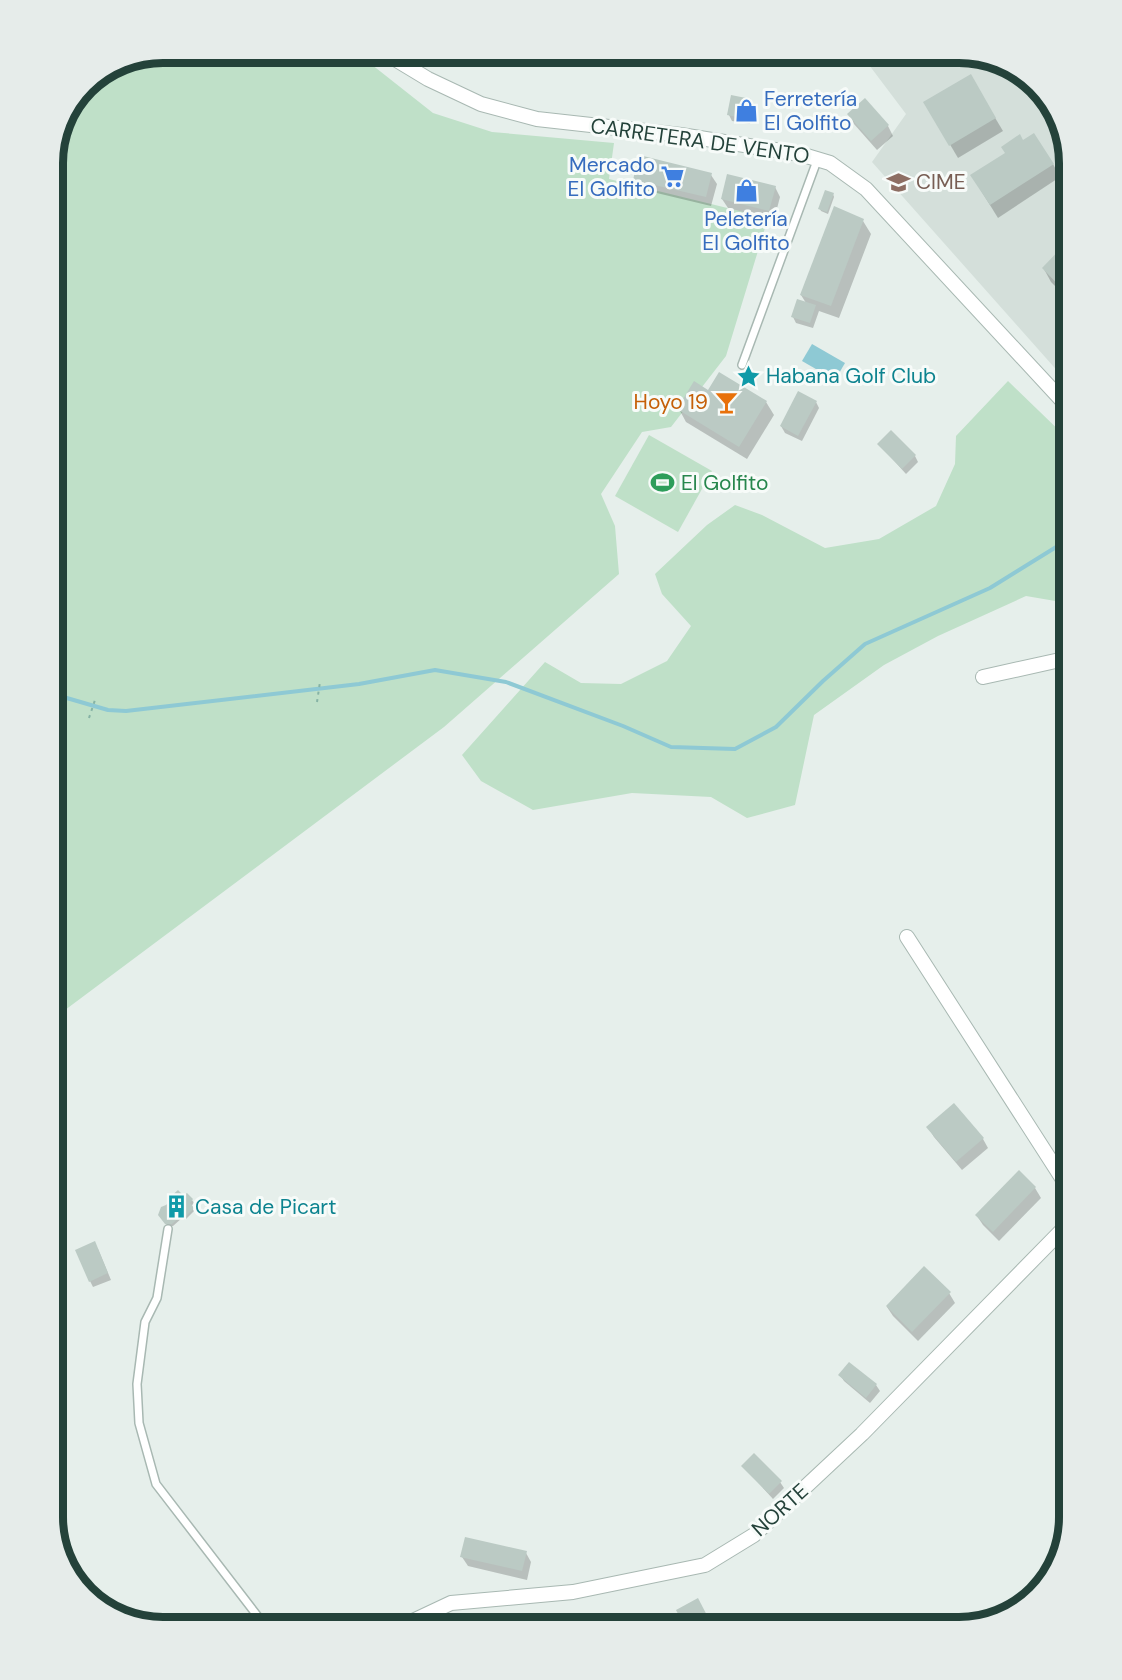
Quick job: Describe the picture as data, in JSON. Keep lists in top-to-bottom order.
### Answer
{
  "streets": {
    "street": ["CARRETERA DE VENTO", "NORTE"]
  },
  "places": {
    "shop": ["Ferretería El Golfito", "Peletería El Golfito"],
    "supermarket": ["Mercado El Golfito"],
    "school or university": ["CIME"],
    "place": ["Habana Golf Club"],
    "bar": ["Hoyo 19"],
    "sports": ["El Golfito"],
    "building": ["Casa de Picart"]
  }
}
